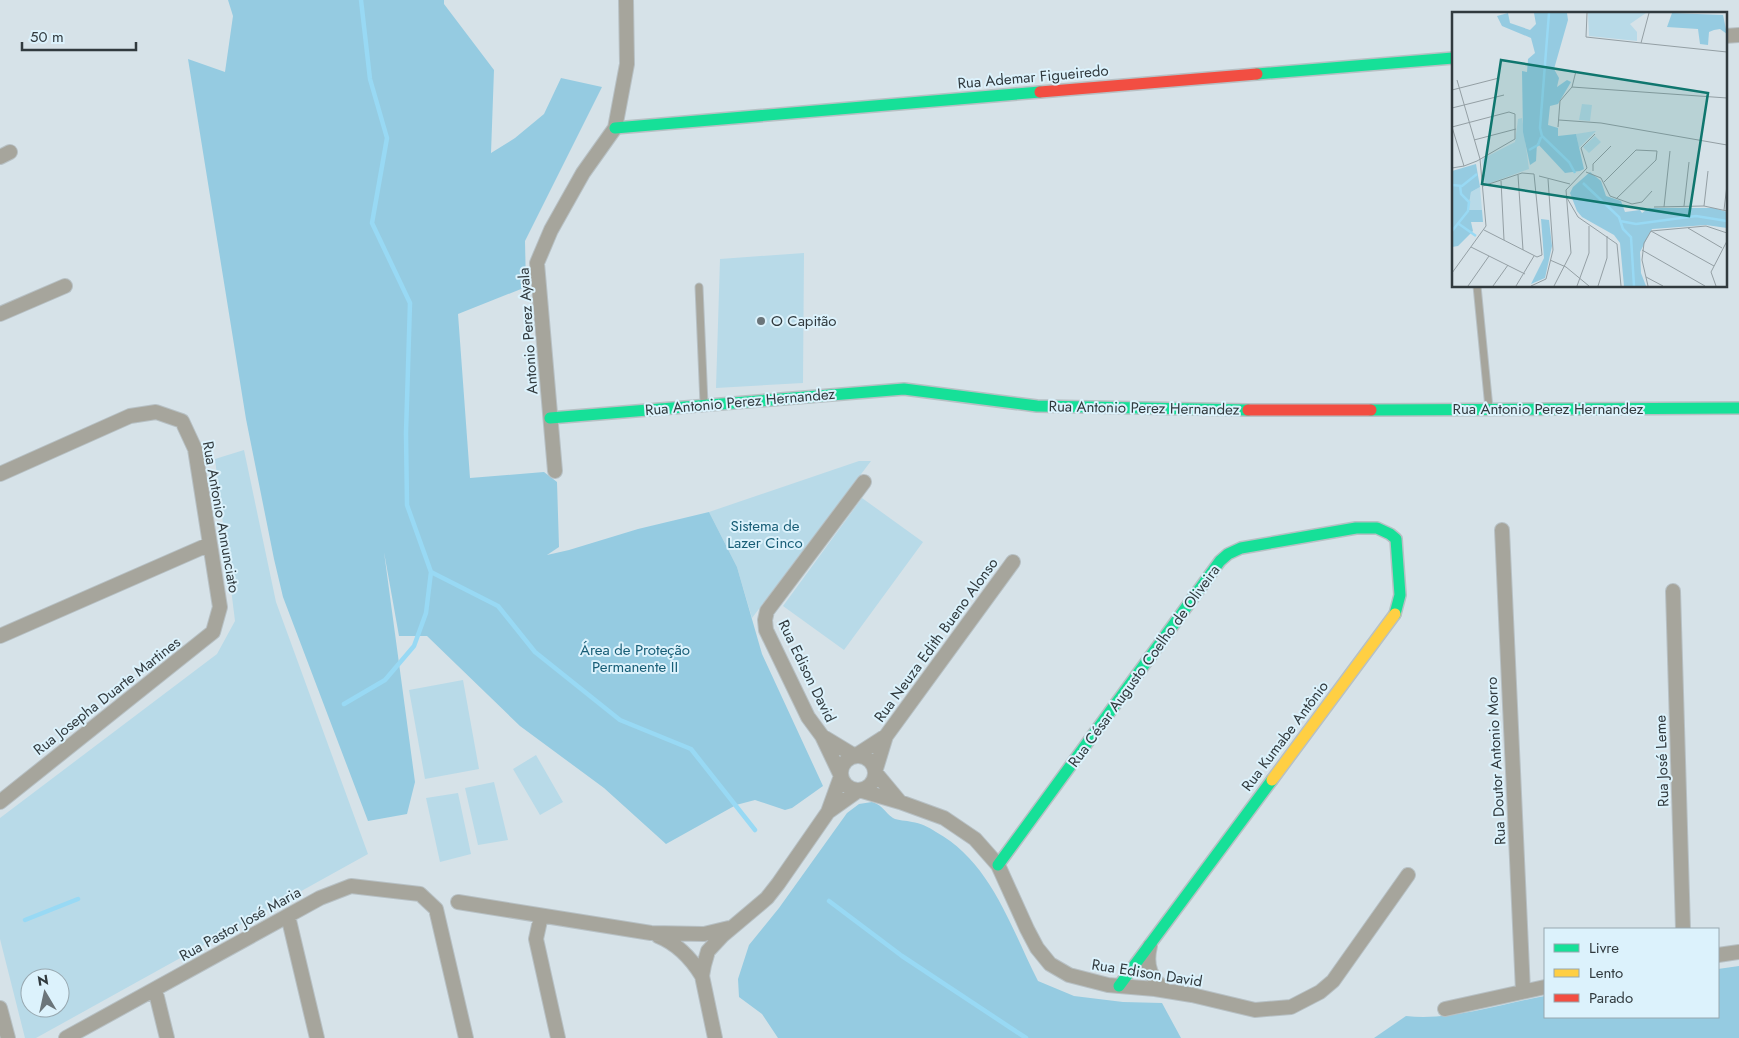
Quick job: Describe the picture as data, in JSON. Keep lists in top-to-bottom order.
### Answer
{
  "streets": {
    "street": [
      "Rua Ademar Figueiredo",
      "Antonio Perez Ayala",
      "Rua Antonio Perez Hernandez",
      "Rua Antonio Annunciato",
      "Rua Neuza Edith Bueno Alonso",
      "Rua César Augusto Coelho de Oliveira",
      "Rua Edison David",
      "Rua Josepha Duarte Martines",
      "Rua Kumabe Antônio",
      "Rua Doutor Antonio Morro",
      "Rua José Leme",
      "Rua Pastor José Maria"
    ]
  },
  "crossings": [
    ["Rua Ademar Figueiredo", "Antonio Perez Ayala"],
    ["Antonio Perez Ayala", "Rua Antonio Perez Hernandez"],
    ["Rua Antonio Annunciato", "Rua Josepha Duarte Martines"],
    ["Rua Neuza Edith Bueno Alonso", "Rua Edison David"],
    ["Rua César Augusto Coelho de Oliveira", "Rua Edison David"],
    ["Rua César Augusto Coelho de Oliveira", "Rua Kumabe Antônio"],
    ["Rua Edison David", "Rua Kumabe Antônio"]
  ],
  "parks": ["Sistema de Lazer Cinco", "Área de Proteção Permanente II"],
  "places": ["O Capitão"],
  "legend": ["Livre", "Lento", "Parado"],
  "scale_bar": "50 m",
  "north": "top"
}
